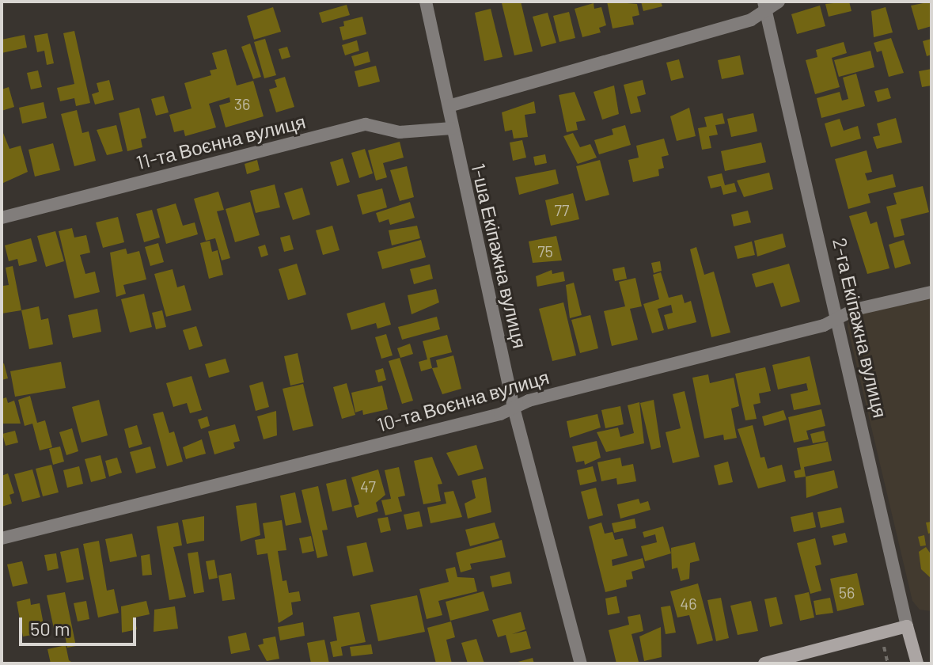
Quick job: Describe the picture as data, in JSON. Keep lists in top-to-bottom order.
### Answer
{
  "streets": {
    "street": [
      "11-та Воєнна вулиця",
      "1-ша Екіпажна вулиця",
      "2-га Екіпажна вулиця",
      "10-та Воєнна вулиця"
    ]
  },
  "crossings": [
    ["11-та Воєнна вулиця", "1-ша Екіпажна вулиця"],
    ["1-ша Екіпажна вулиця", "10-та Воєнна вулиця"],
    ["2-га Екіпажна вулиця", "10-та Воєнна вулиця"]
  ],
  "house_numbers": [
    "36",
    "77",
    "75",
    "47",
    "56",
    "46"
  ],
  "scale_bar": "50 m"
}
